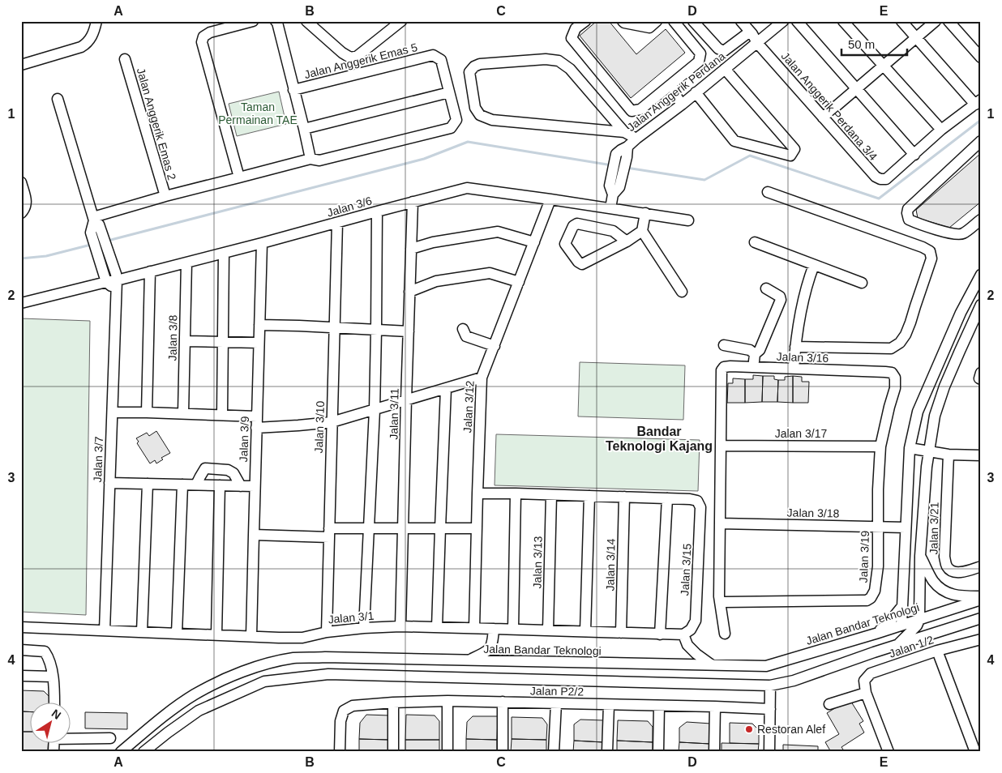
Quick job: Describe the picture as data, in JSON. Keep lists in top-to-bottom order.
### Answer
{
  "streets": {
    "street": [
      "Jalan Anggerik Emas 5",
      "Jalan Anggerik Perdana",
      "Jalan Anggerik Perdana 3/4",
      "Jalan Anggerik Emas 2",
      "Jalan 3/6",
      "Jalan 3/8",
      "Jalan 3/16",
      "Jalan 3/12",
      "Jalan 3/11",
      "Jalan 3/10",
      "Jalan 3/17",
      "Jalan 3/9",
      "Jalan 3/7",
      "Jalan 3/18",
      "Jalan 3/21",
      "Jalan 3/19",
      "Jalan 3/13",
      "Jalan 3/14",
      "Jalan 3/15",
      "Jalan 3/1",
      "Jalan Bandar Teknologi",
      "Jalan 1/2",
      "Jalan P2/2"
    ]
  },
  "crossings": [
    ["Jalan Anggerik Perdana", "Jalan Anggerik Perdana 3/4"],
    ["Jalan Anggerik Perdana", "Jalan 3/6"],
    ["Jalan 3/6", "Jalan 3/8"],
    ["Jalan 3/6", "Jalan 3/12"],
    ["Jalan 3/6", "Jalan 3/11"],
    ["Jalan 3/6", "Jalan 3/10"],
    ["Jalan 3/6", "Jalan 3/9"],
    ["Jalan 3/6", "Jalan 3/7"],
    ["Jalan 3/16", "Jalan 3/17"],
    ["Jalan 3/16", "Jalan 3/19"],
    ["Jalan 3/12", "Jalan 3/1"],
    ["Jalan 3/11", "Jalan 3/1"],
    ["Jalan 3/10", "Jalan 3/1"],
    ["Jalan 3/17", "Jalan 3/19"],
    ["Jalan 3/9", "Jalan 3/1"],
    ["Jalan 3/7", "Jalan 3/1"],
    ["Jalan 3/18", "Jalan 3/19"],
    ["Jalan 3/13", "Jalan 3/1"],
    ["Jalan 3/14", "Jalan 3/1"],
    ["Jalan 3/15", "Jalan 3/1"]
  ],
  "districts": ["Bandar Teknologi Kajang"],
  "parks": ["Taman Permainan TAE"],
  "places": ["Restoran Alef"],
  "scale_bar": "50 m",
  "north": "top right",
  "grid": {
    "columns": [
      "A",
      "B",
      "C",
      "D",
      "E"
    ],
    "rows": [
      "1",
      "2",
      "3",
      "4"
    ]
  }
}
